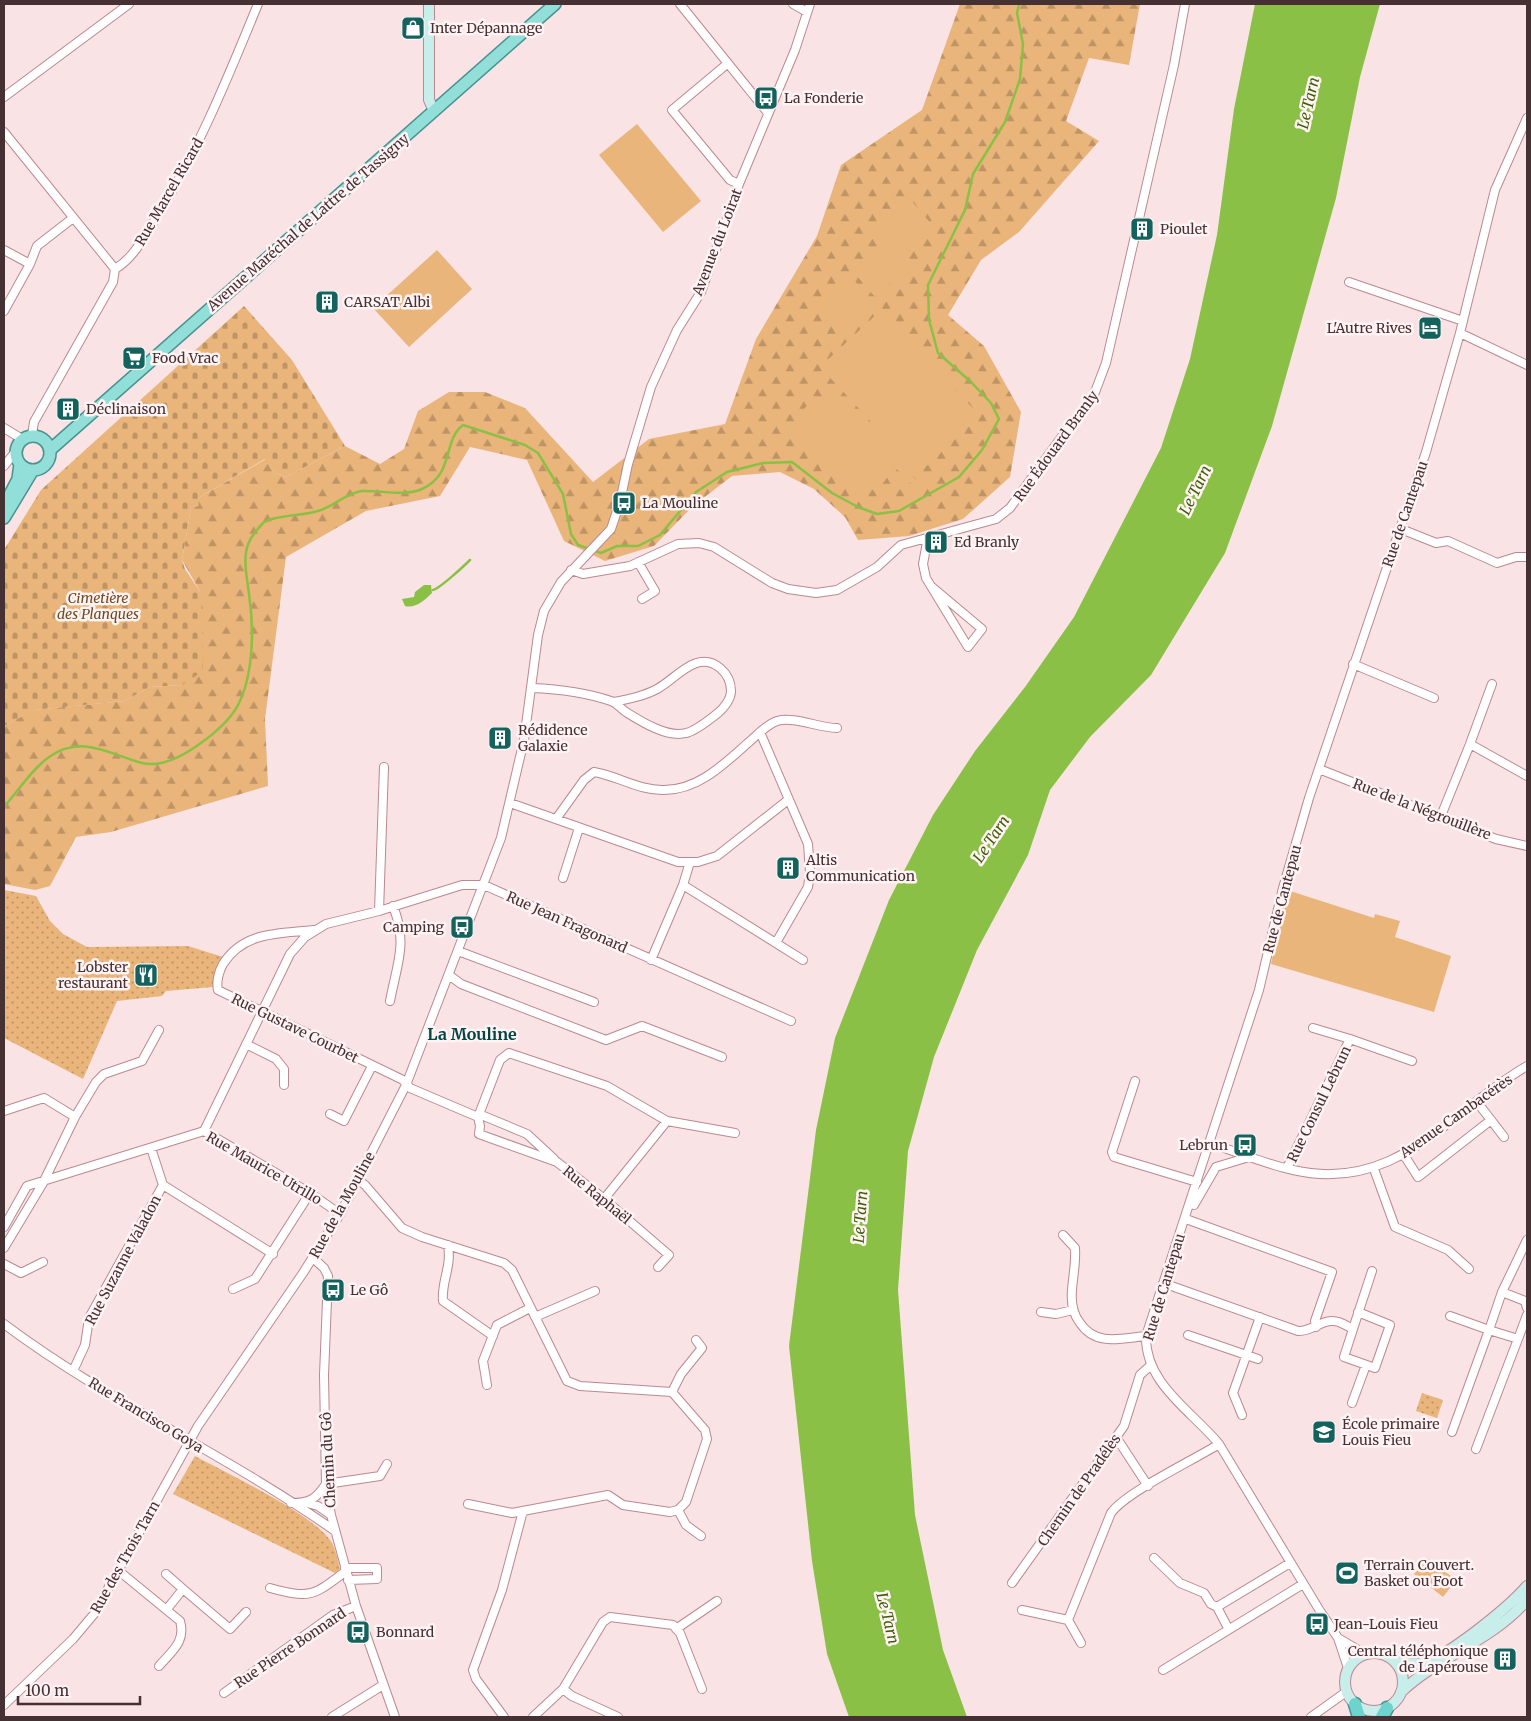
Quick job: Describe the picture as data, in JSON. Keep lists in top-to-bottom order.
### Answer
{
  "streets": {
    "main road": ["Avenue Maréchal de Lattre de Tassigny"],
    "street": [
      "Rue Marcel Ricard",
      "Avenue du Loirat",
      "Rue Édouard Branly",
      "Rue de Cantepau",
      "Rue de la Négrouillère",
      "Rue Jean Fragonard",
      "Rue Gustave Courbet",
      "Rue Consul Lebrun",
      "Avenue Cambacérès",
      "Rue Maurice Utrillo",
      "Rue Raphaël",
      "Rue de la Mouline",
      "Rue Suzanne Valadon",
      "Rue Francisco Goya",
      "Chemin du Gô",
      "Chemin de Pradélès",
      "Rue des Trois Tarn",
      "Rue Pierre Bonnard"
    ]
  },
  "crossings": [
    ["Rue Marcel Ricard", "Avenue Maréchal de Lattre de Tassigny"],
    ["Avenue du Loirat", "Rue Édouard Branly"],
    ["Avenue du Loirat", "Rue de la Mouline"],
    ["Rue Édouard Branly", "Rue de la Mouline"],
    ["Rue de Cantepau", "Rue de la Négrouillère"],
    ["Rue de Cantepau", "Avenue Cambacérès"],
    ["Rue de Cantepau", "Chemin de Pradélès"],
    ["Rue Jean Fragonard", "Rue de la Mouline"],
    ["Rue Gustave Courbet", "Rue de la Mouline"],
    ["Rue Consul Lebrun", "Avenue Cambacérès"],
    ["Rue Maurice Utrillo", "Rue de la Mouline"],
    ["Rue Maurice Utrillo", "Rue Suzanne Valadon"],
    ["Rue de la Mouline", "Rue Francisco Goya"],
    ["Rue de la Mouline", "Chemin du Gô"],
    ["Rue de la Mouline", "Rue des Trois Tarn"],
    ["Rue Suzanne Valadon", "Rue Francisco Goya"],
    ["Rue Francisco Goya", "Chemin du Gô"],
    ["Rue Francisco Goya", "Rue des Trois Tarn"],
    ["Chemin du Gô", "Rue Pierre Bonnard"]
  ],
  "districts": ["La Mouline"],
  "water": ["Le Tarn"],
  "parks": ["Cimetière des Planques"],
  "places": {
    "shop": ["Inter Dépannage"],
    "bus stop": [
      "La Fonderie",
      "La Mouline",
      "Camping",
      "Lebrun",
      "Le Gô",
      "Jean-Louis Fieu",
      "Bonnard"
    ],
    "building": [
      "Pioulet",
      "CARSAT Albi",
      "Déclinaison",
      "Ed Branly",
      "Rédidence Galaxie",
      "Altis Communication",
      "Central téléphonique de Lapérouse"
    ],
    "hotel": ["L'Autre Rives"],
    "supermarket": ["Food Vrac"],
    "restaurant": ["Lobster restaurant"],
    "school or university": ["École primaire Louis Fieu"],
    "sports": ["Terrain Couvert. Basket ou Foot"]
  },
  "scale_bar": "100 m"
}
